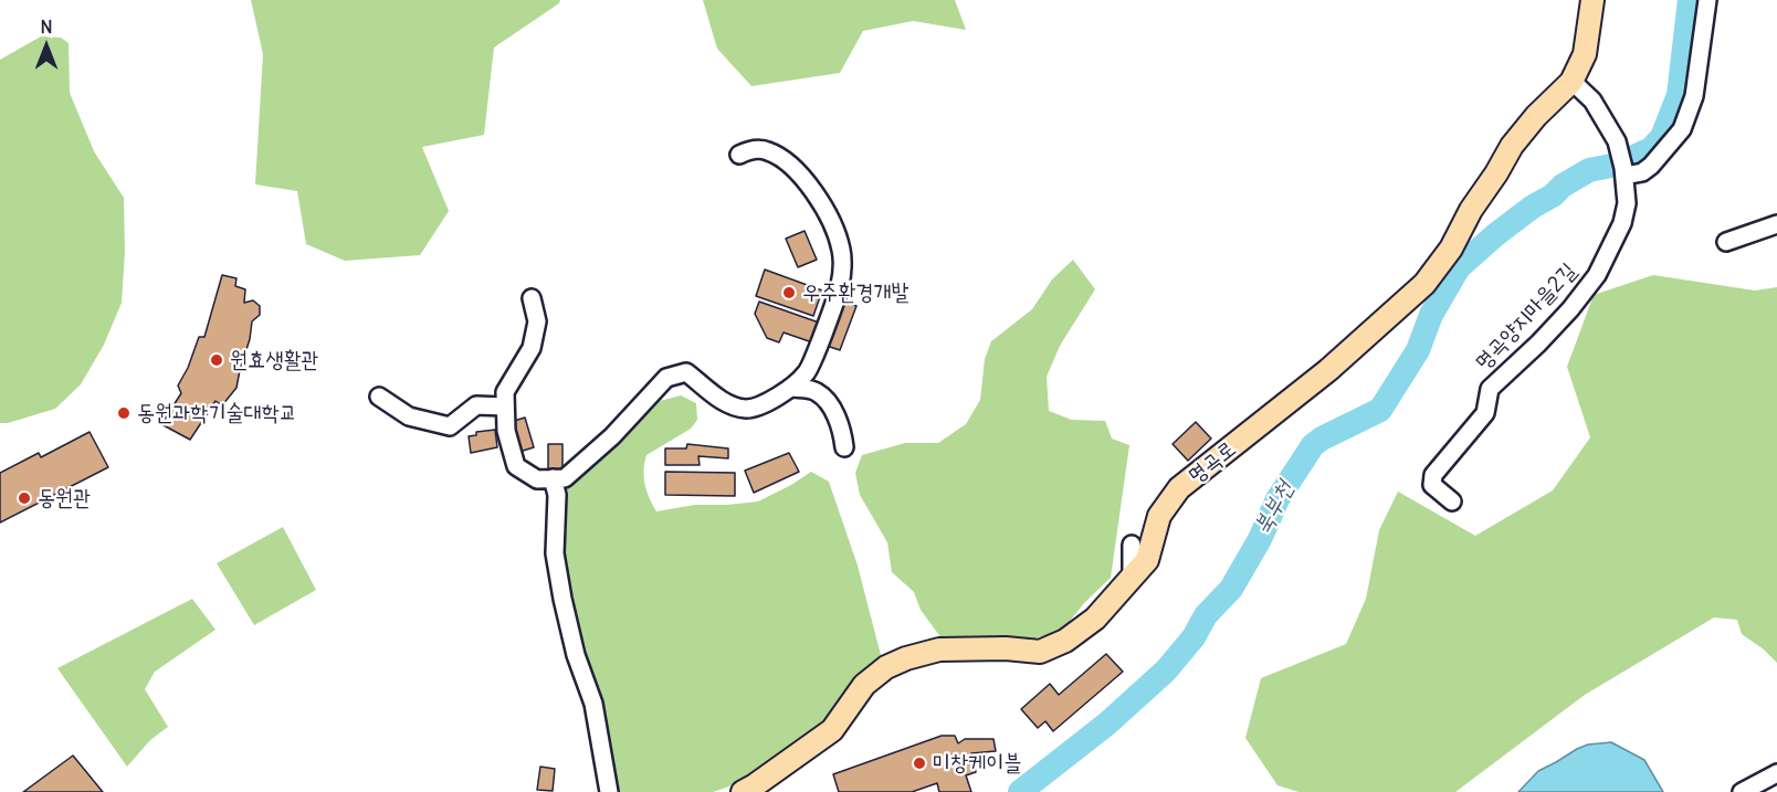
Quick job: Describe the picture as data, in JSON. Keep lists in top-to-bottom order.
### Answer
{
  "streets": {
    "main road": ["명곡로"],
    "street": ["명곡양지마을2길"]
  },
  "crossings": [
    ["명곡양지마을2길", "명곡로"]
  ],
  "water": ["북부천"],
  "places": [
    "우주환경개발",
    "원효생활관",
    "동원과학기술대학교",
    "동원관",
    "미창케이블"
  ],
  "north": "top"
}
